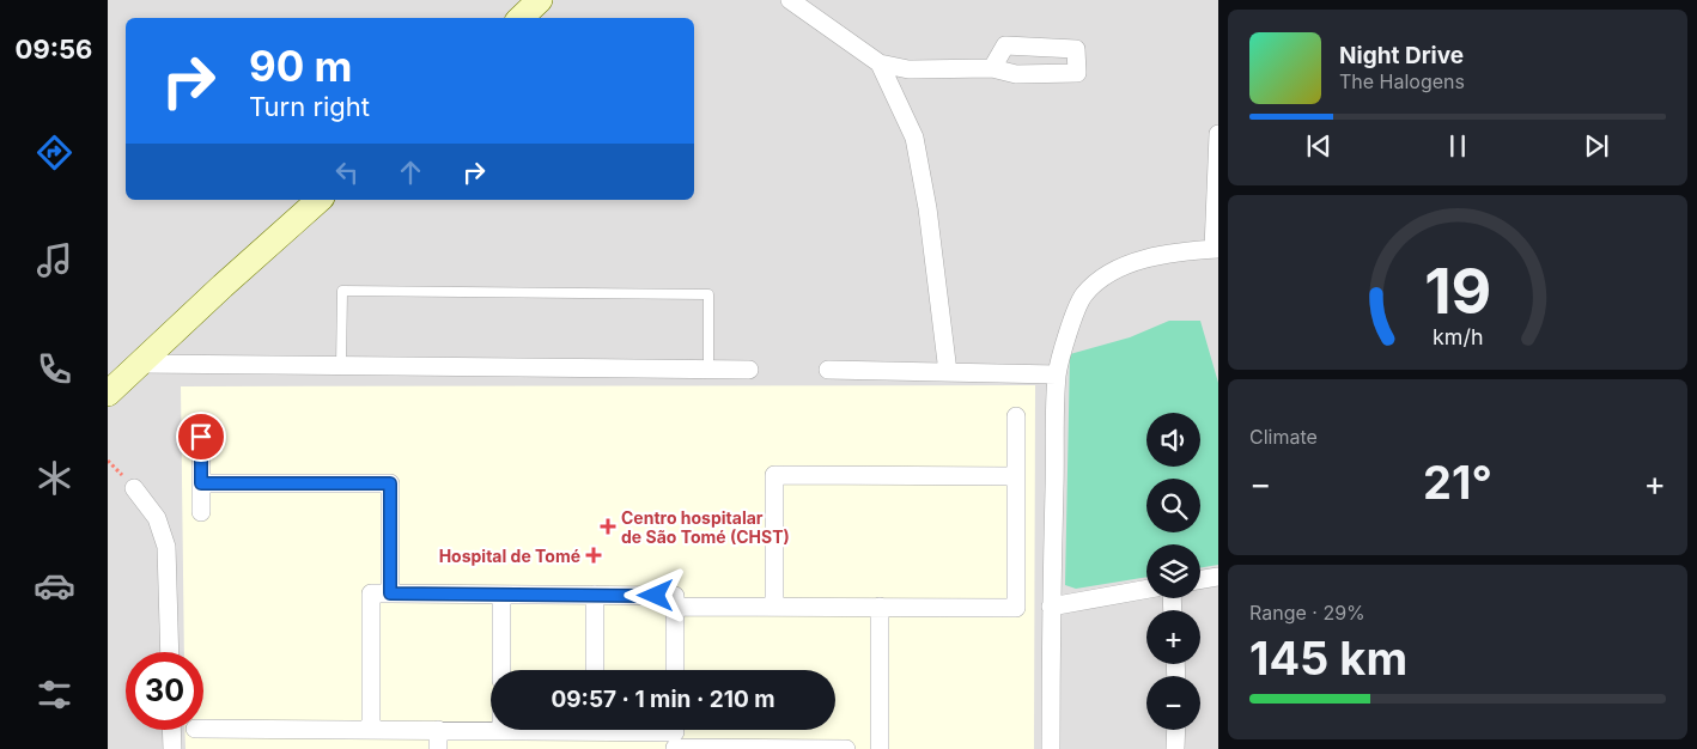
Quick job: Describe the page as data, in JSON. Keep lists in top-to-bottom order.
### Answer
{
  "places": {
    "health": ["Centro hospitalar de São Tomé (CHST)", "Hospital de Tomé"]
  },
  "page": {
    "tabs": "09:56",
    "turn": ["90 m", "Turn right"],
    "song": ["Night Drive", "The Halogens"],
    "tile": [
      "Climate",
      ["Range · 29%", "145 km"]
    ],
    "map_buttons": ["+", "−"],
    "heat": ["−", "21°", "+"],
    "limit": "30",
    "trip": "09:57 · 1 min · 210 m",
    "gauge": ["19", "km/h"]
  }
}
